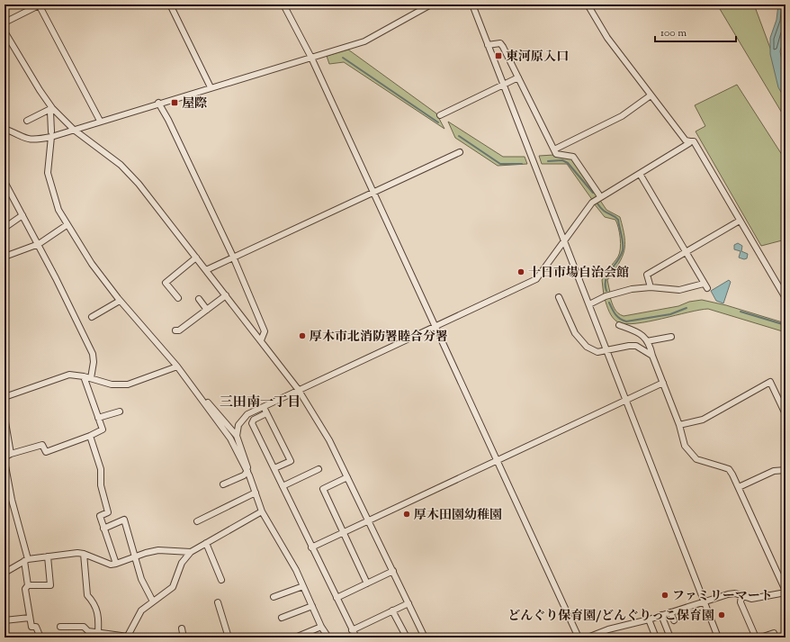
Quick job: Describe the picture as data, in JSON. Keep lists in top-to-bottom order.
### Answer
{
  "districts": ["三田南一丁目"],
  "places": {
    "transit": ["東河原入口", "屋際"],
    "other": [
      "十日市場自治会館",
      "厚木市北消防署睦合分署",
      "厚木田園幼稚園",
      "ファミリーマート",
      "どんぐり保育園/どんぐりっこ保育園"
    ]
  },
  "scale_bar": "100 m"
}
